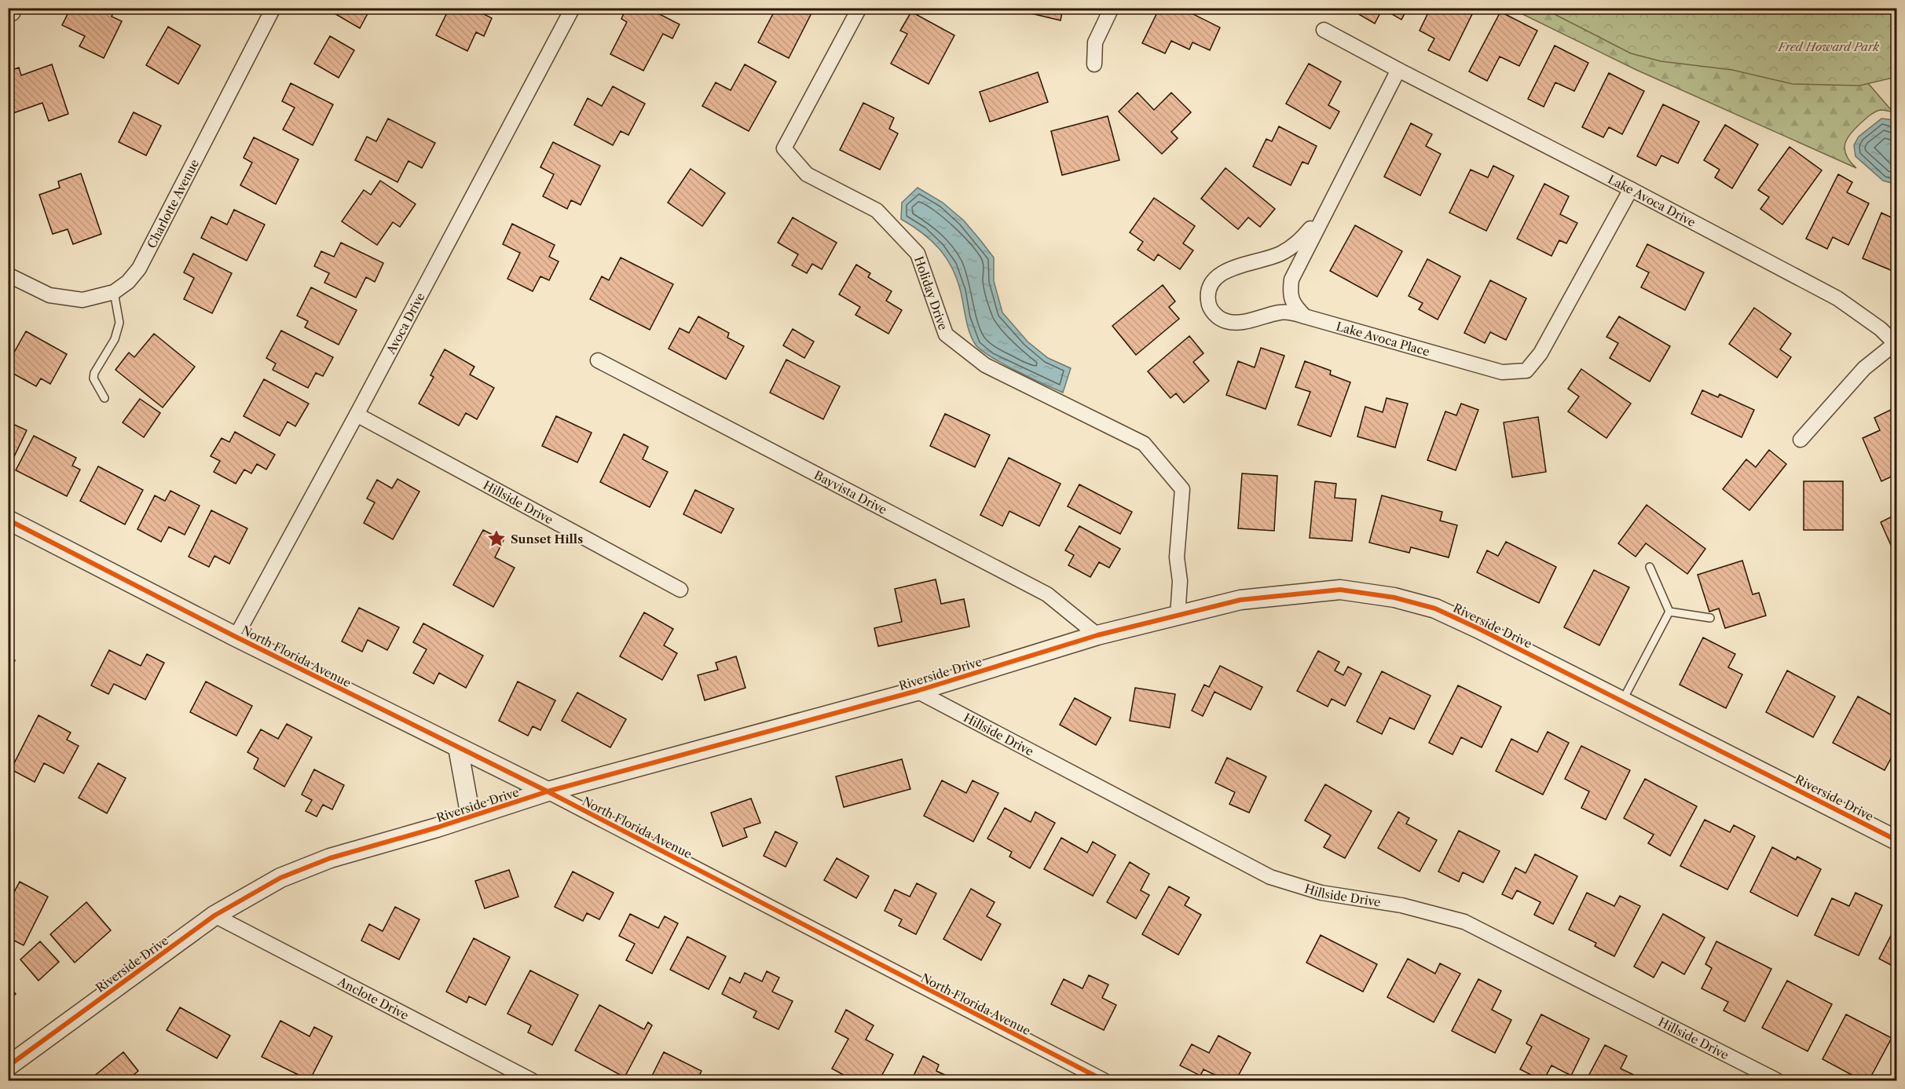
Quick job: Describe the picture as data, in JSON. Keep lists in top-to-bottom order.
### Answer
{
  "streets": {
    "street": [
      "Lake Avoca Drive",
      "Charlotte Avenue",
      "Holiday Drive",
      "Avoca Drive",
      "Lake Avoca Place",
      "Bayvista Drive",
      "Hillside Drive",
      "Riverside Drive",
      "North Florida Avenue",
      "Anclote Drive"
    ]
  },
  "crossings": [
    ["Lake Avoca Drive", "Lake Avoca Place"],
    ["Holiday Drive", "Riverside Drive"],
    ["Avoca Drive", "Hillside Drive"],
    ["Avoca Drive", "North Florida Avenue"],
    ["Bayvista Drive", "Riverside Drive"],
    ["Hillside Drive", "Riverside Drive"],
    ["Riverside Drive", "North Florida Avenue"],
    ["Riverside Drive", "Anclote Drive"]
  ],
  "parks": ["Fred Howard Park"],
  "places": {
    "place": ["Sunset Hills"]
  }
}
